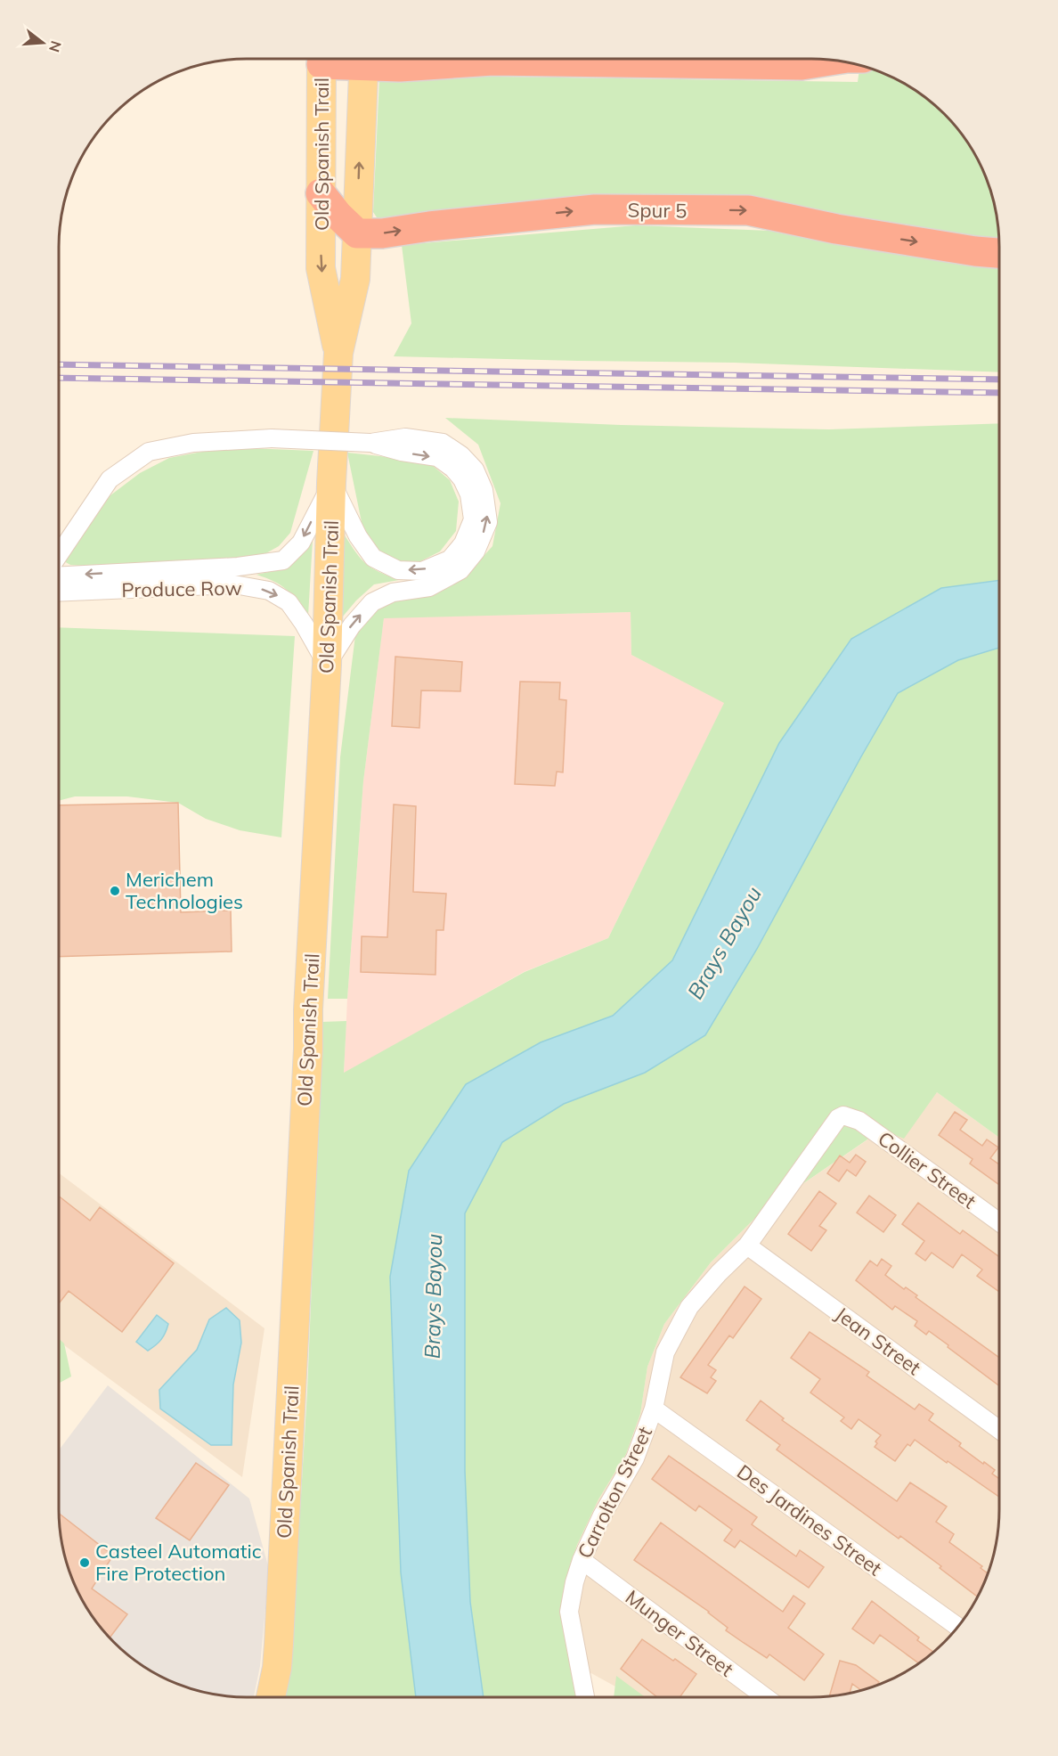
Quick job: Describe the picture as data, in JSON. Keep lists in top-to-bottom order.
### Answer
{
  "streets": {
    "highway": ["Spur 5"],
    "main road": ["Old Spanish Trail"],
    "street": [
      "Produce Row",
      "Collier Street",
      "Jean Street",
      "Carrolton Street",
      "Des Jardines Street",
      "Munger Street"
    ]
  },
  "crossings": [
    ["Old Spanish Trail", "Spur 5"],
    ["Old Spanish Trail", "Produce Row"],
    ["Collier Street", "Carrolton Street"],
    ["Jean Street", "Carrolton Street"],
    ["Carrolton Street", "Des Jardines Street"],
    ["Carrolton Street", "Munger Street"]
  ],
  "water": ["Brays Bayou"],
  "places": ["Merichem Technologies", "Casteel Automatic Fire Protection"],
  "north": "right"
}
